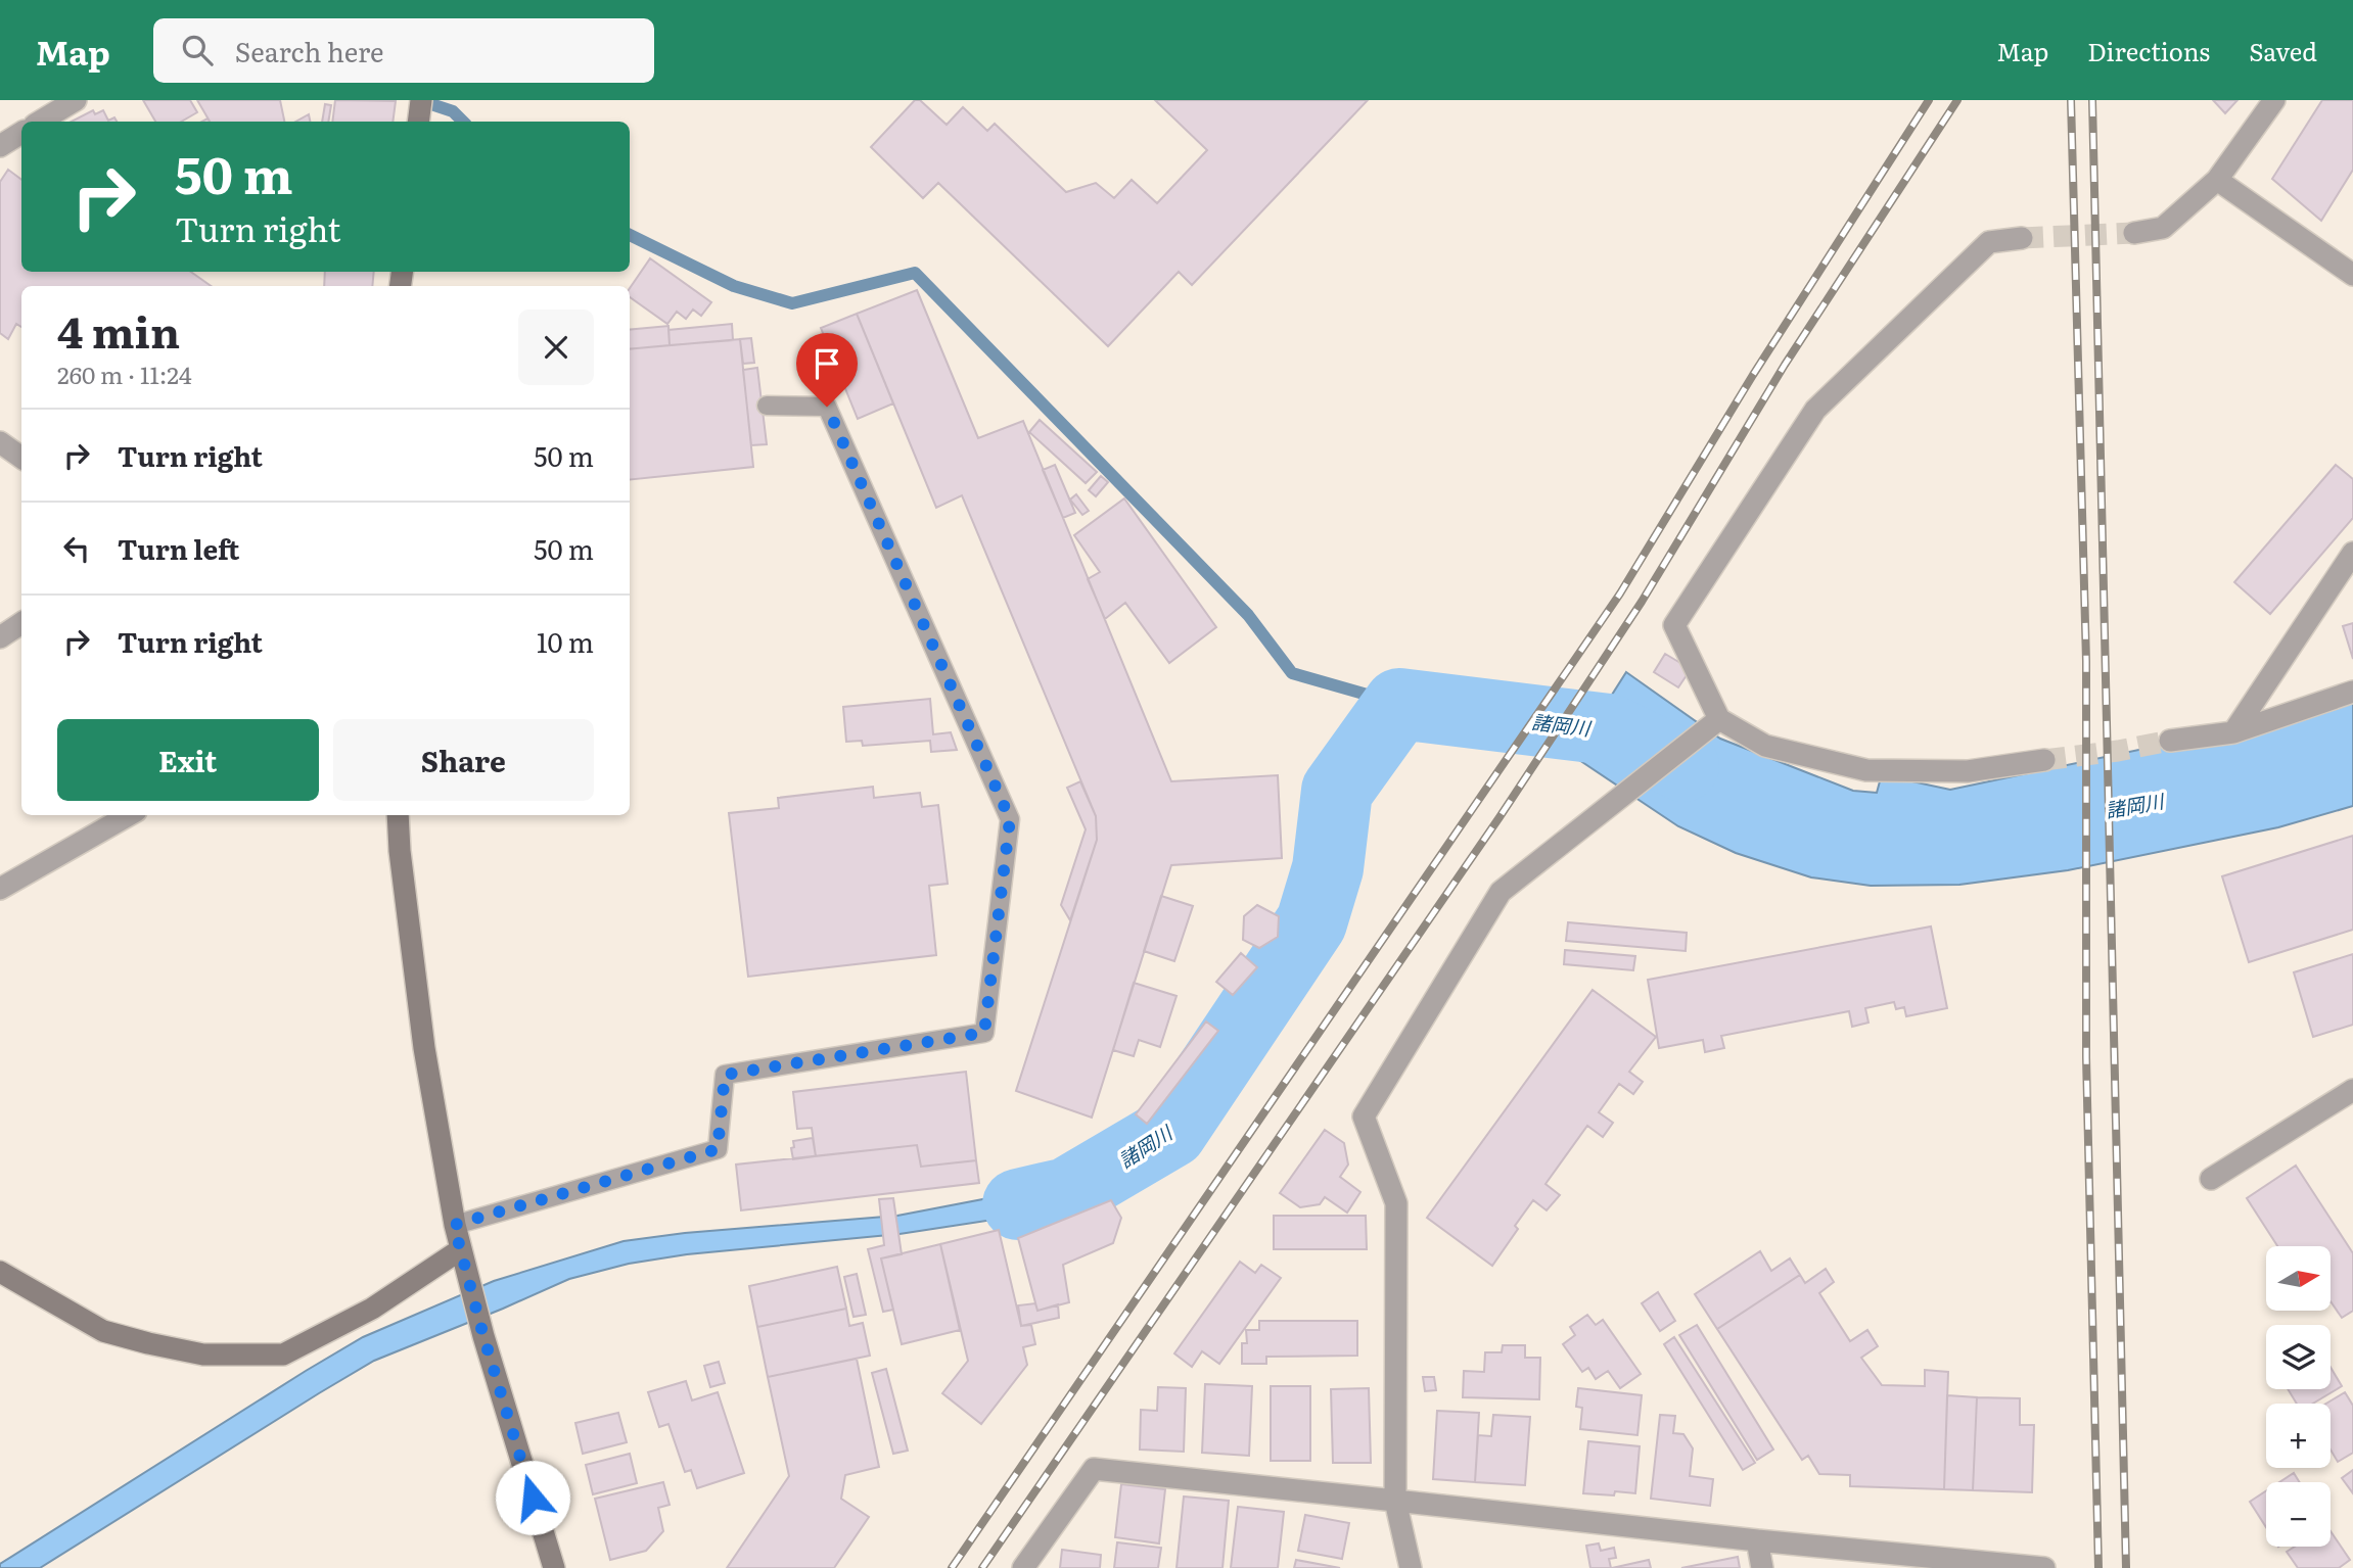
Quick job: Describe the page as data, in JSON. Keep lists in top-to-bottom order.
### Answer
{
  "water": ["諸岡川"],
  "north": "right",
  "page": {
    "header": "Map",
    "search": "Search here",
    "nav": ["Map", "Directions", "Saved"],
    "turn": ["50 m", "Turn right"],
    "heading": ["4 min", "260 m · 11:24"],
    "list": [
      {
        "name": "Turn right",
        "value": "50 m"
      },
      {
        "name": "Turn left",
        "value": "50 m"
      },
      {
        "name": "Turn right",
        "value": "10 m"
      }
    ],
    "buttons": ["Exit", "Share"],
    "map_buttons": ["+", "−"]
  }
}
